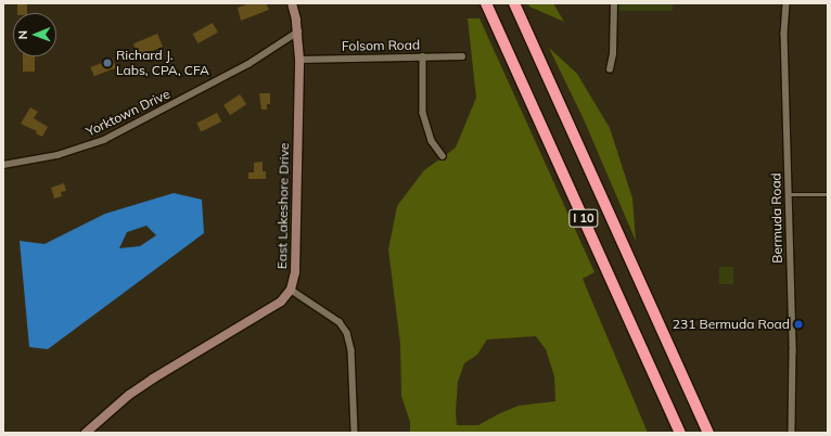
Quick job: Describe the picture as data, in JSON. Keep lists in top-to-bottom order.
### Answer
{
  "streets": {
    "highway": ["I 10"],
    "street": [
      "Folsom Road",
      "Yorktown Drive",
      "East Lakeshore Drive",
      "Bermuda Road"
    ]
  },
  "crossings": [
    ["Folsom Road", "East Lakeshore Drive"],
    ["Yorktown Drive", "East Lakeshore Drive"]
  ],
  "places": ["Richard J. Labs, CPA, CFA", "231 Bermuda Road"],
  "north": "left"
}
